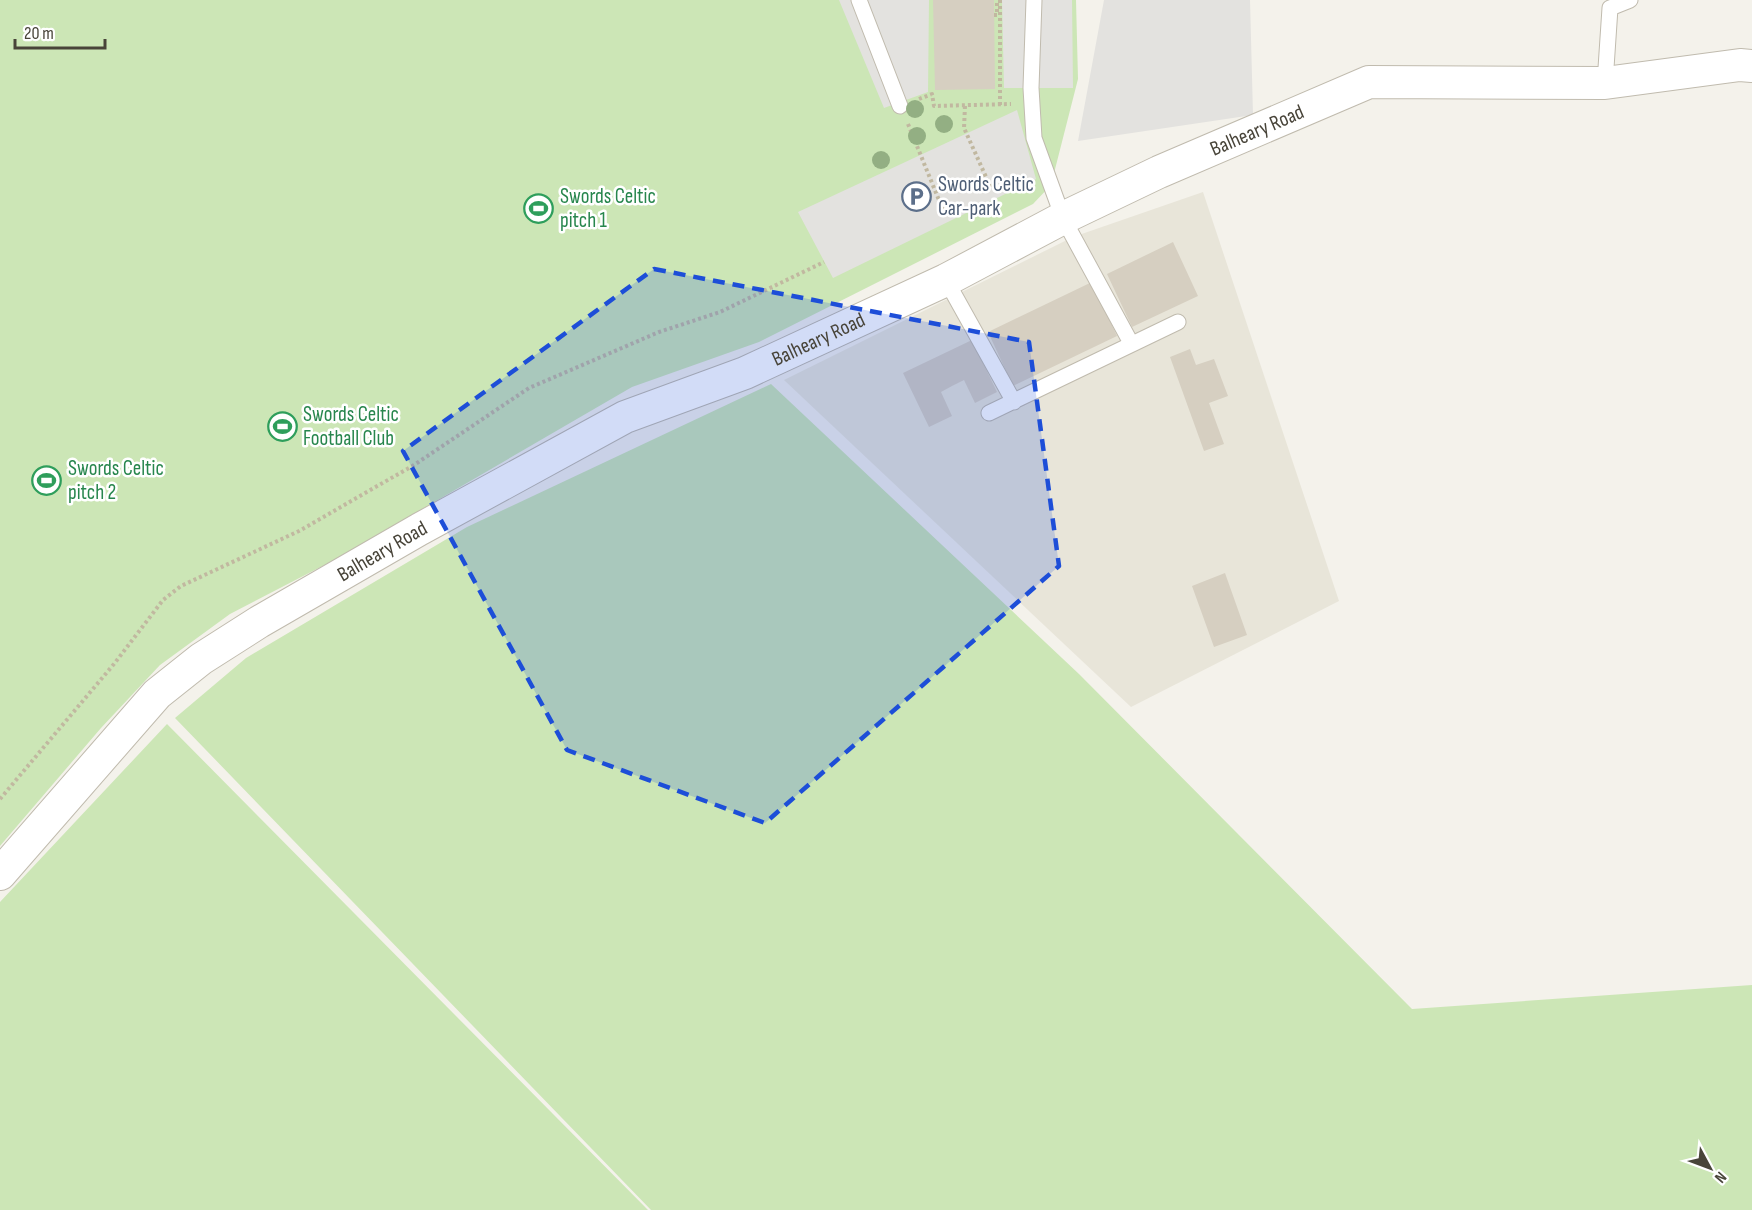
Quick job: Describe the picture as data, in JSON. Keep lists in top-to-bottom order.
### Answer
{
  "streets": {
    "street": ["Balheary Road"]
  },
  "places": {
    "parking": ["Swords Celtic Car-park"],
    "sports": ["Swords Celtic pitch 1", "Swords Celtic Football Club", "Swords Celtic pitch 2"]
  },
  "scale_bar": "20 m",
  "north": "bottom right"
}
